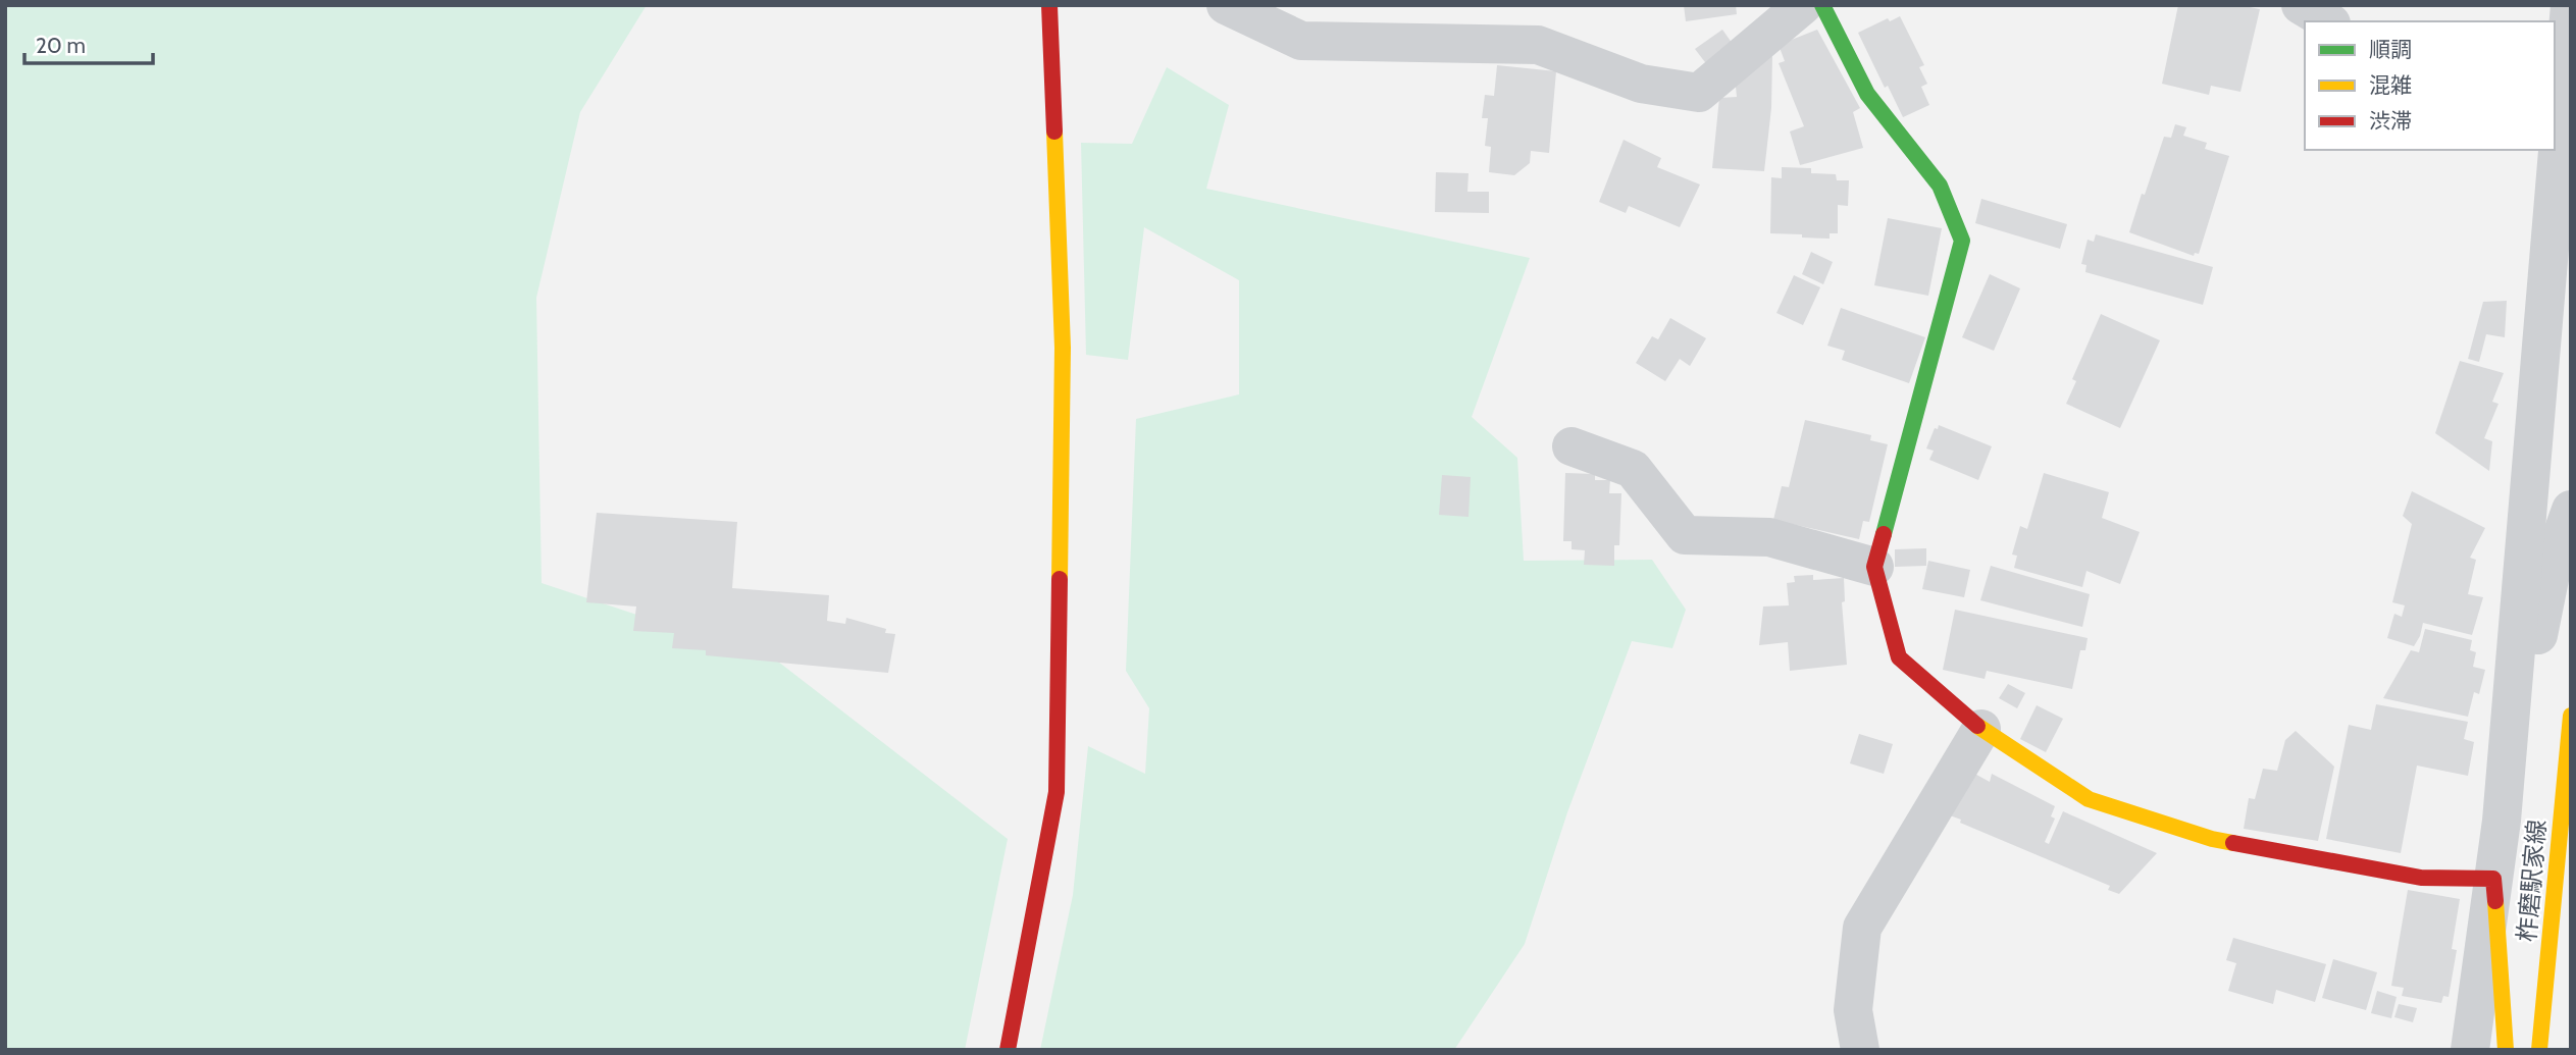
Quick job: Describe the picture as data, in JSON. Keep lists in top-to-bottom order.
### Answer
{
  "streets": {
    "street": ["柞磨駅家線"]
  },
  "legend": ["順調", "混雑", "渋滞"],
  "scale_bar": "20 m"
}
